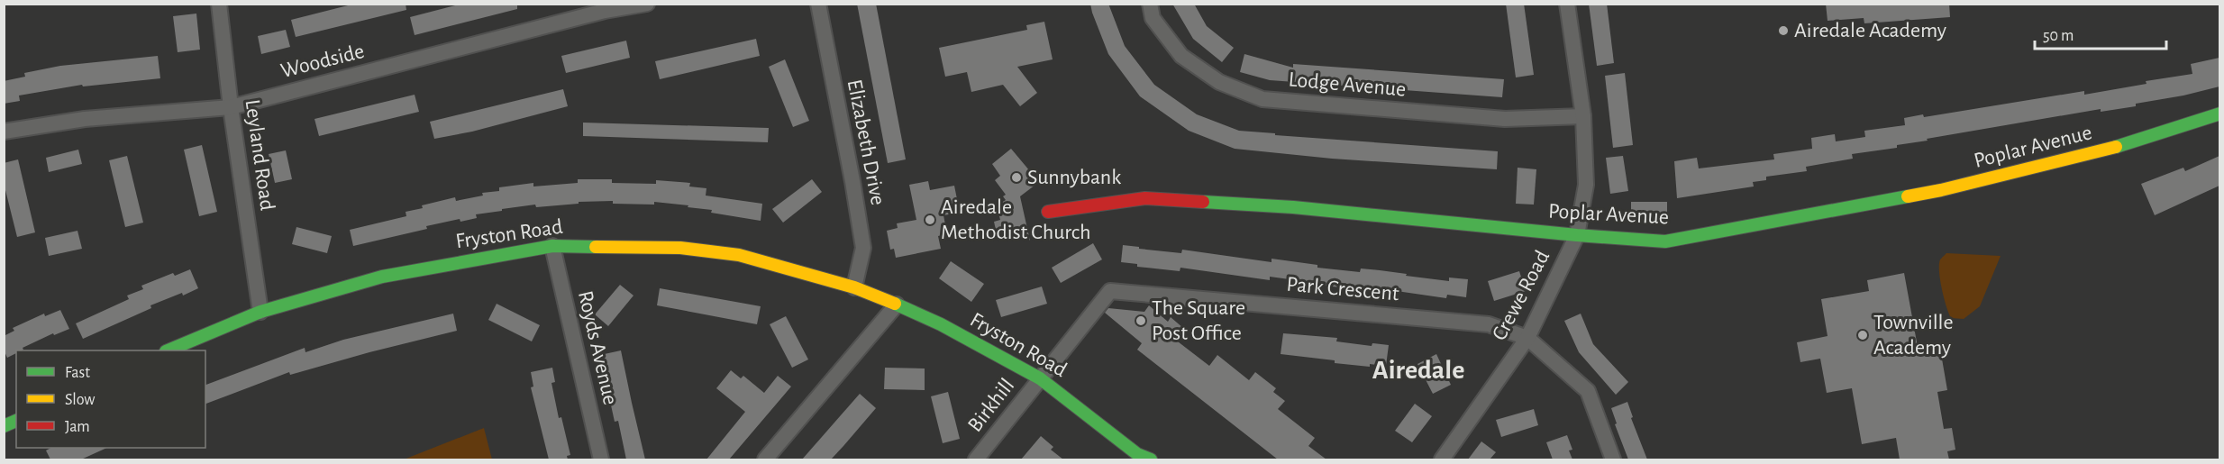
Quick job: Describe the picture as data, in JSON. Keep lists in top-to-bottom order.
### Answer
{
  "streets": {
    "street": [
      "Woodside",
      "Lodge Avenue",
      "Elizabeth Drive",
      "Poplar Avenue",
      "Leyland Road",
      "Fryston Road",
      "Park Crescent",
      "Crewe Road",
      "Royds Avenue",
      "Birkhill"
    ]
  },
  "crossings": [
    ["Woodside", "Leyland Road"],
    ["Lodge Avenue", "Crewe Road"],
    ["Elizabeth Drive", "Fryston Road"],
    ["Poplar Avenue", "Crewe Road"],
    ["Leyland Road", "Fryston Road"],
    ["Fryston Road", "Park Crescent"],
    ["Fryston Road", "Royds Avenue"],
    ["Fryston Road", "Birkhill"],
    ["Park Crescent", "Crewe Road"],
    ["Park Crescent", "Birkhill"]
  ],
  "districts": ["Airedale"],
  "places": [
    "Airedale Academy",
    "Sunnybank",
    "Airedale Methodist Church",
    "The Square Post Office",
    "Townville Academy"
  ],
  "legend": ["Fast", "Slow", "Jam"],
  "scale_bar": "50 m"
}
